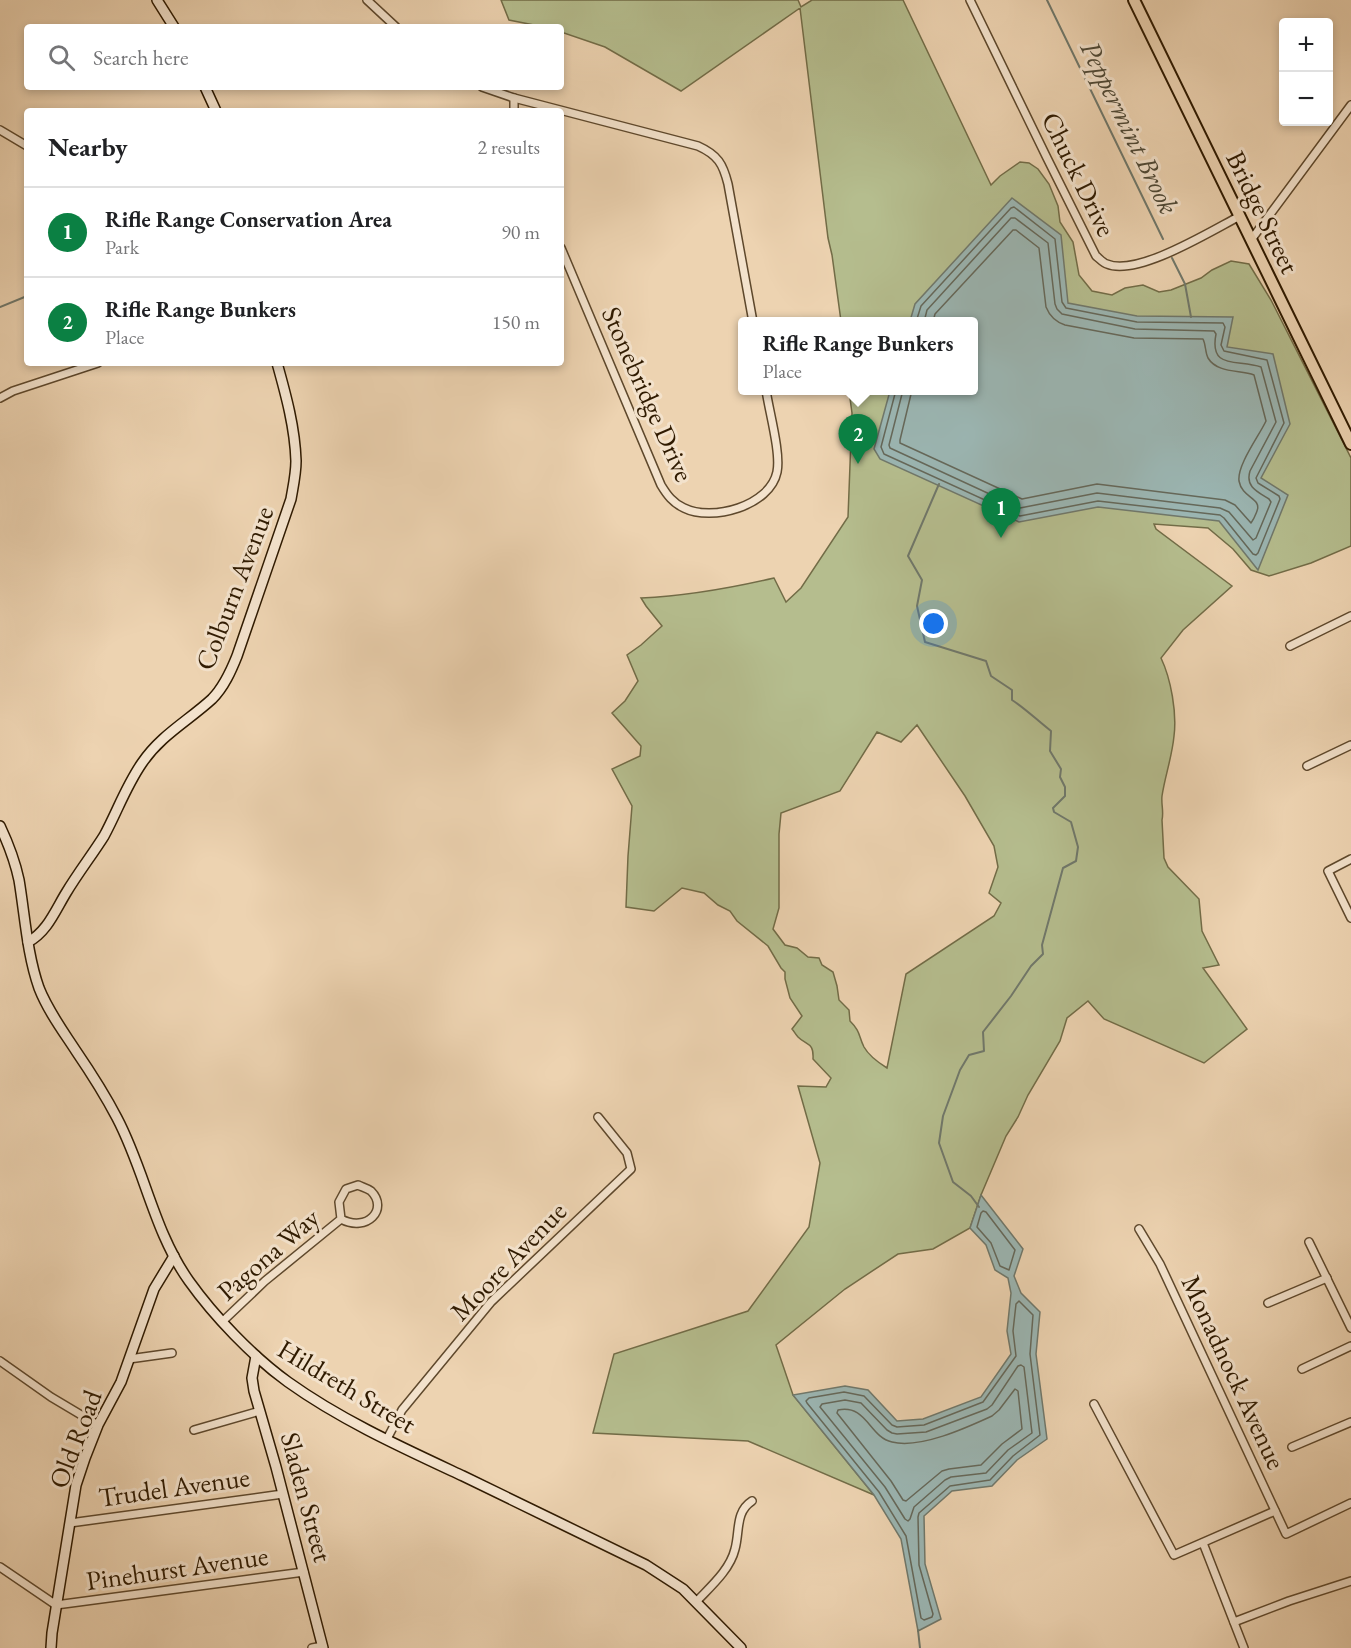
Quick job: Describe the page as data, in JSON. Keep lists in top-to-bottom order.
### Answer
{
  "streets": {
    "main road": ["Bridge Street"],
    "street": [
      "Chuck Drive",
      "Stonebridge Drive",
      "Colburn Avenue",
      "Pagona Way",
      "Moore Avenue",
      "Monadnock Avenue",
      "Hildreth Street",
      "Old Road",
      "Trudel Avenue",
      "Sladen Street",
      "Pinehurst Avenue"
    ]
  },
  "crossings": [
    ["Chuck Drive", "Bridge Street"],
    ["Colburn Avenue", "Hildreth Street"],
    ["Pagona Way", "Hildreth Street"],
    ["Moore Avenue", "Hildreth Street"],
    ["Hildreth Street", "Old Road"],
    ["Hildreth Street", "Sladen Street"],
    ["Old Road", "Trudel Avenue"],
    ["Old Road", "Pinehurst Avenue"],
    ["Trudel Avenue", "Sladen Street"],
    ["Sladen Street", "Pinehurst Avenue"]
  ],
  "water": ["Peppermint Brook"],
  "page": {
    "map_buttons": ["+", "−"],
    "search": "Search here",
    "heading": ["Nearby", "2 results"],
    "list": [
      {
        "mark": "1",
        "name": "Rifle Range Conservation Area",
        "note": "Park",
        "value": "90 m"
      },
      {
        "mark": "2",
        "name": "Rifle Range Bunkers",
        "note": "Place",
        "value": "150 m"
      }
    ],
    "popup": ["Rifle Range Bunkers", "Place"],
    "pins": ["2", "1"]
  }
}
